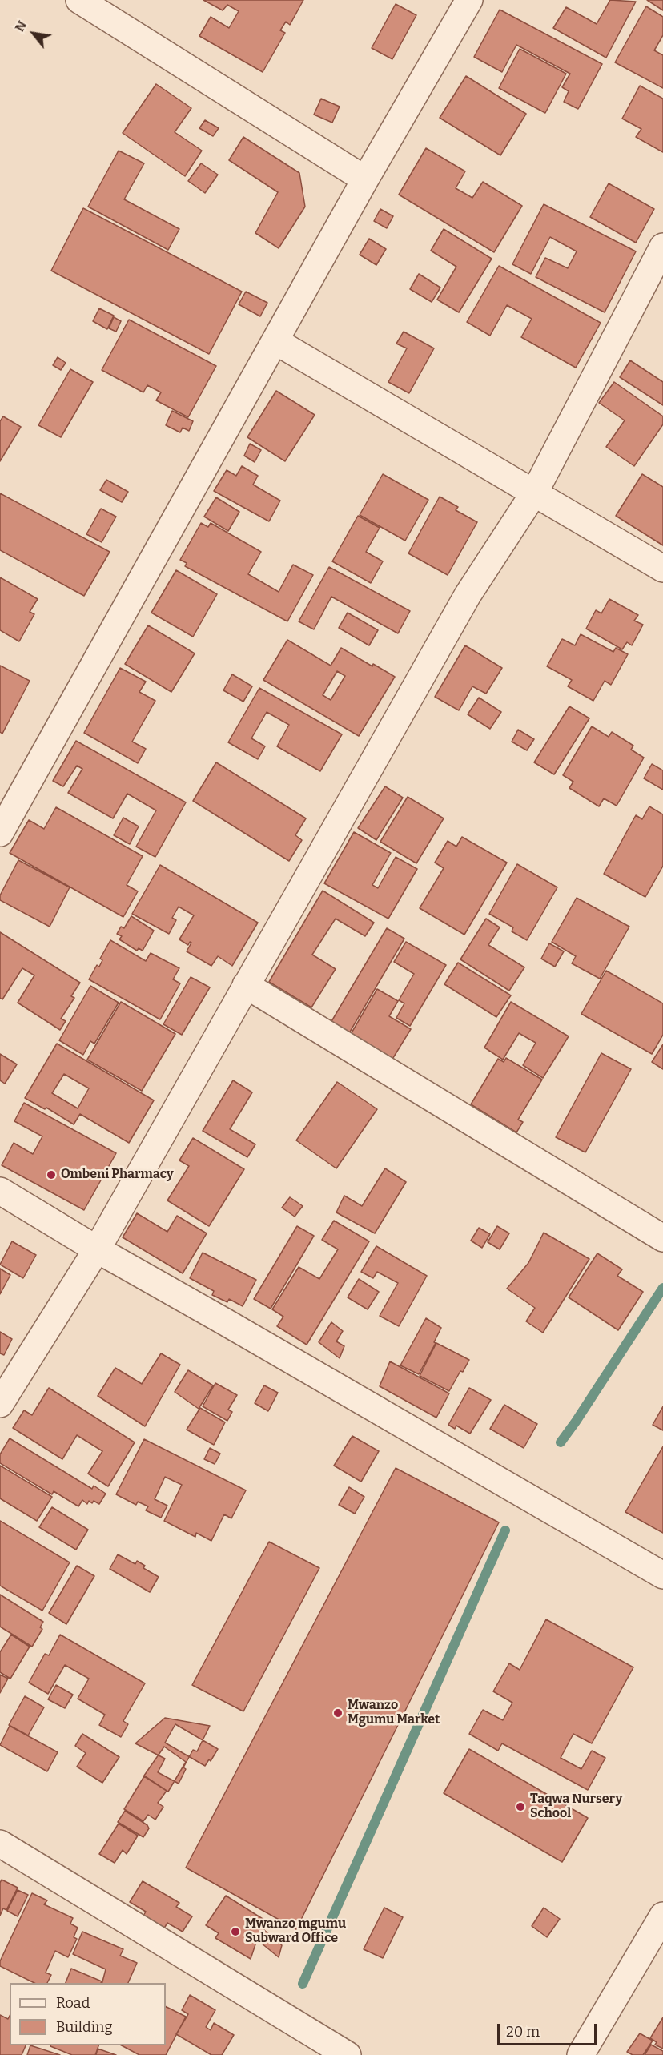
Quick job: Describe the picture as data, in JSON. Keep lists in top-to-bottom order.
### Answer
{
  "places": [
    "Ombeni Pharmacy",
    "Mwanzo Mgumu Market",
    "Taqwa Nursery School",
    "Mwanzo mgumu Subward Office"
  ],
  "legend": ["Road", "Building"],
  "scale_bar": "20 m",
  "north": "top left"
}
